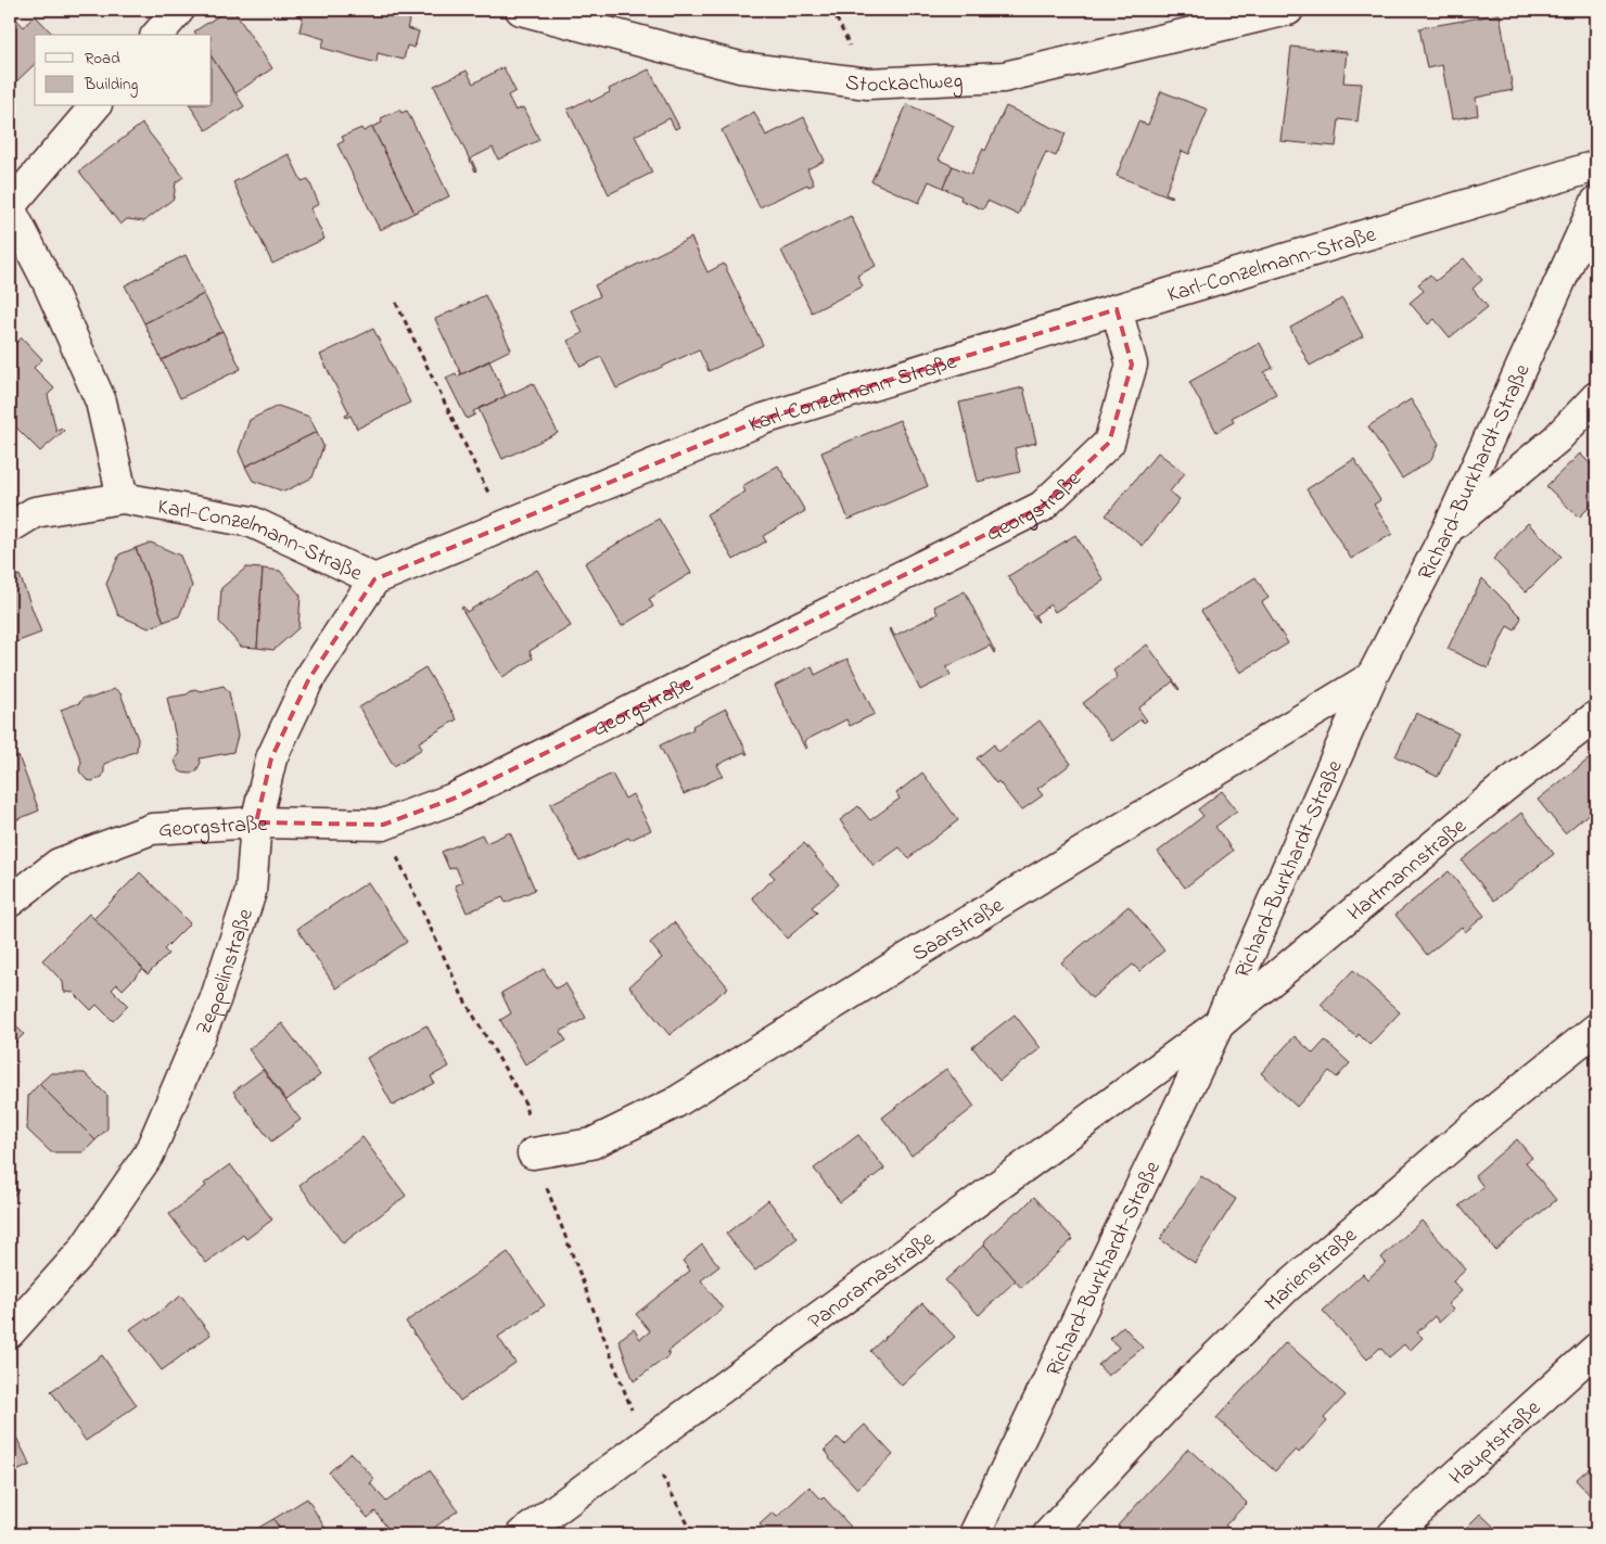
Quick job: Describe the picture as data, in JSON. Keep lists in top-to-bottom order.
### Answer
{
  "streets": {
    "street": [
      "Stockachweg",
      "Karl-Conzelmann-Straße",
      "Richard-Burkhardt-Straße",
      "Georgstraße",
      "Hartmannstraße",
      "Saarstraße",
      "Zeppelinstraße",
      "Marienstraße",
      "Panoramastraße",
      "Hauptstraße"
    ]
  },
  "crossings": [
    ["Karl-Conzelmann-Straße", "Georgstraße"],
    ["Karl-Conzelmann-Straße", "Zeppelinstraße"],
    ["Richard-Burkhardt-Straße", "Hartmannstraße"],
    ["Richard-Burkhardt-Straße", "Saarstraße"],
    ["Richard-Burkhardt-Straße", "Panoramastraße"],
    ["Georgstraße", "Zeppelinstraße"],
    ["Hartmannstraße", "Panoramastraße"]
  ],
  "legend": ["Road", "Building"]
}
